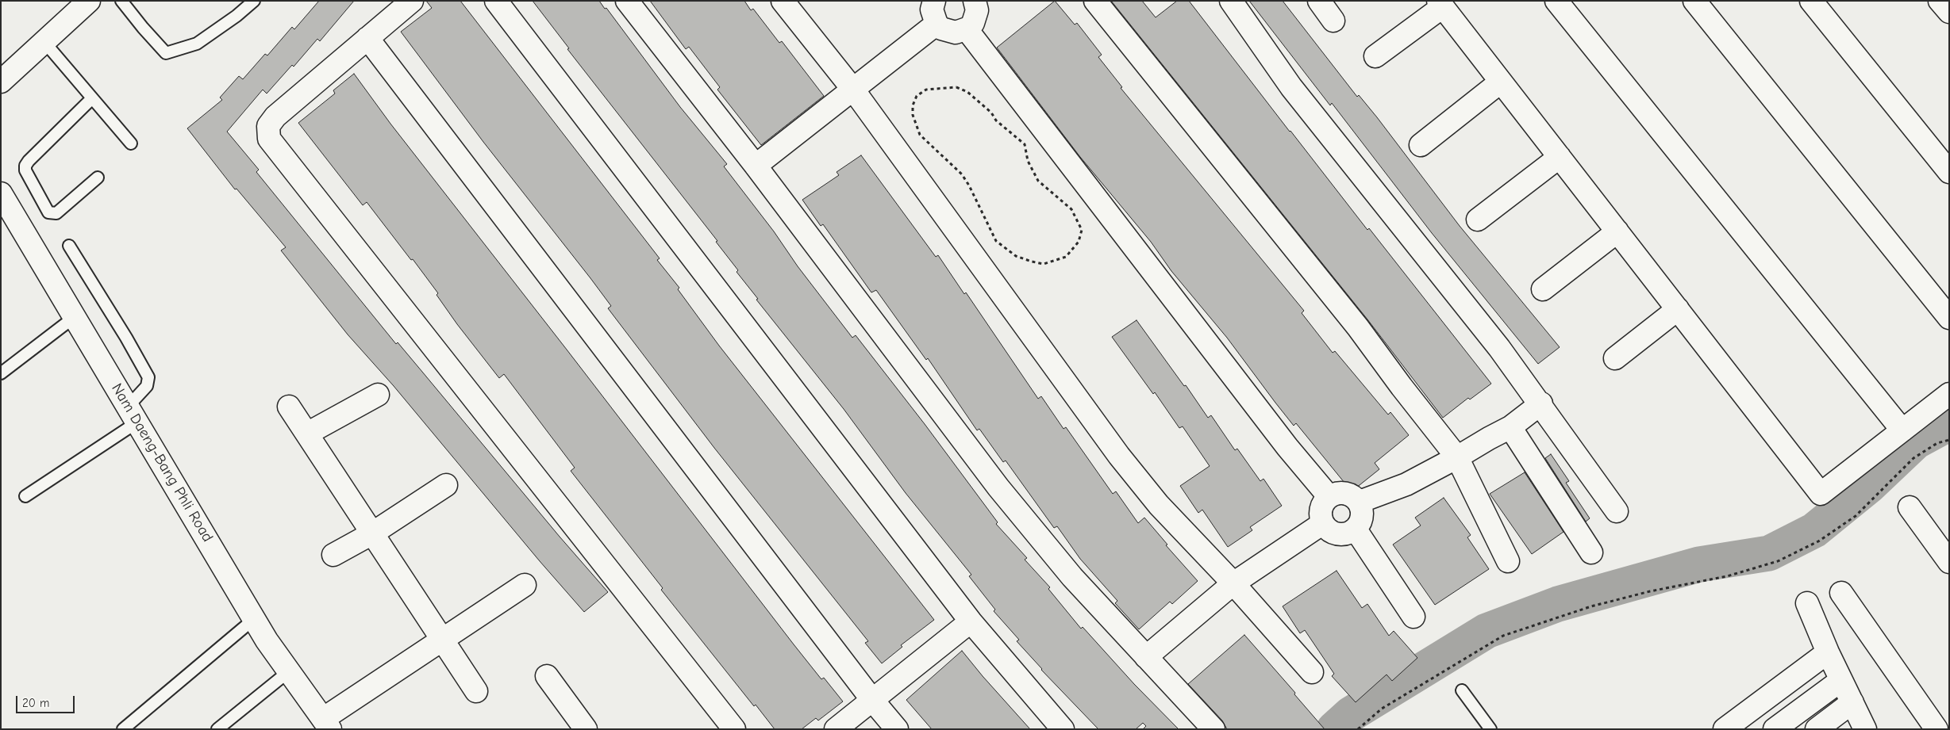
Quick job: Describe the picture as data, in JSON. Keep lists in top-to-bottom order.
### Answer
{
  "streets": {
    "street": ["Nam Daeng-Bang Phli Road"]
  },
  "scale_bar": "20 m"
}
